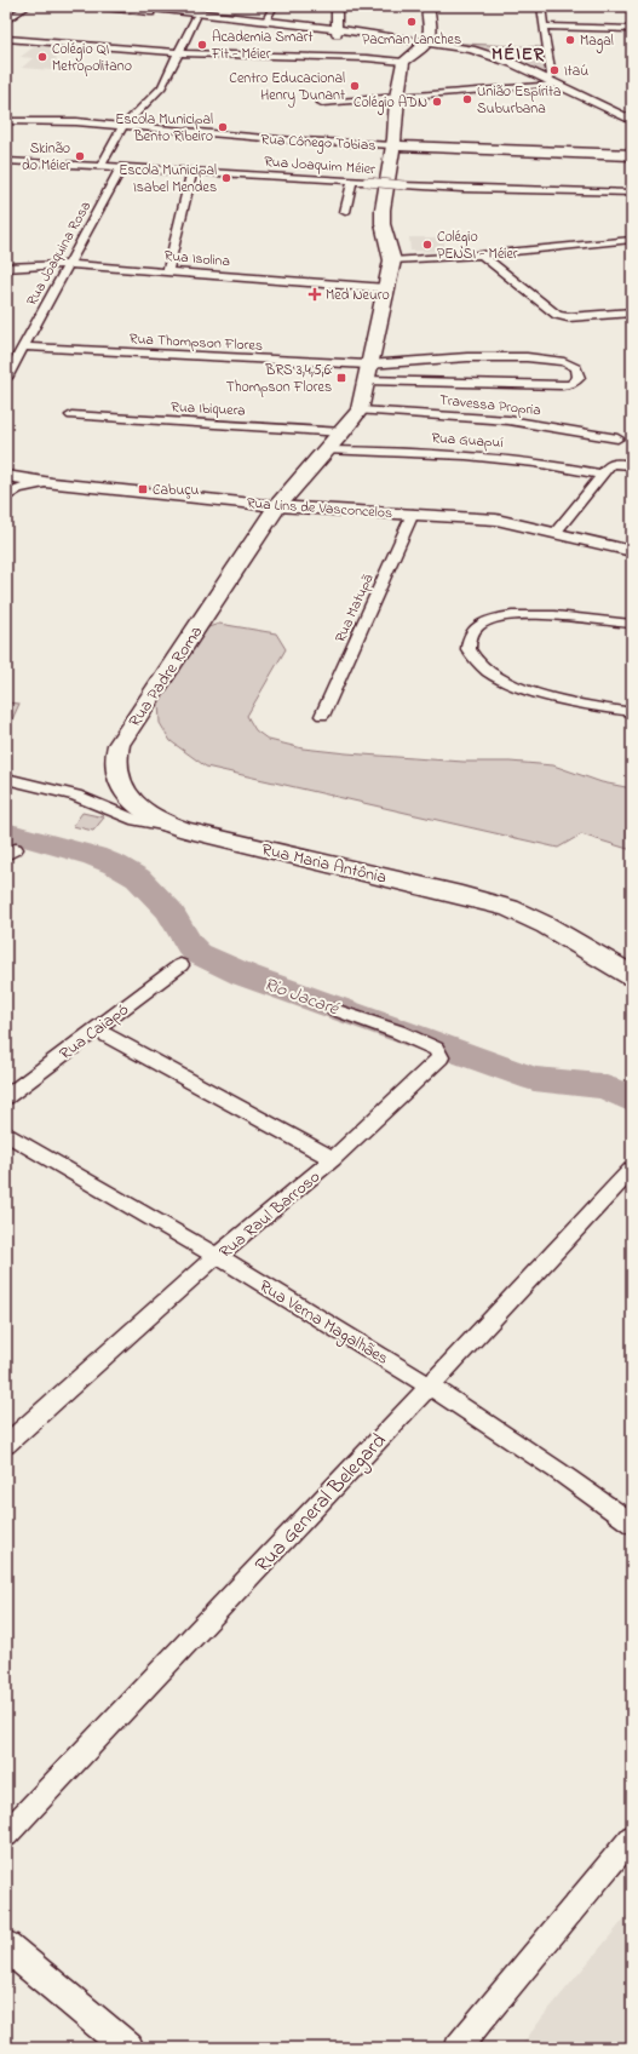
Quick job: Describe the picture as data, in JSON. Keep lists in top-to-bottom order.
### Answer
{
  "streets": {
    "main road": ["Rua Cônego Tobias", "Rua Padre Roma", "Rua Maria Antônia"],
    "street": [
      "Rua Joaquim Méier",
      "Rua Joaquina Rosa",
      "Rua Isolina",
      "Rua Thompson Flores",
      "Travessa Propria",
      "Rua Ibiquera",
      "Rua Guapuí",
      "Rua Lins de Vasconcelos",
      "Rua Matupã",
      "Rua Caiapó",
      "Rua Raul Barroso",
      "Rua Verna Magalhães",
      "Rua General Belegard"
    ]
  },
  "crossings": [
    ["Rua Joaquim Méier", "Rua Joaquina Rosa"],
    ["Rua Joaquina Rosa", "Rua Isolina"],
    ["Rua Joaquina Rosa", "Rua Thompson Flores"],
    ["Travessa Propria", "Rua Padre Roma"],
    ["Rua Ibiquera", "Rua Padre Roma"],
    ["Rua Guapuí", "Rua Padre Roma"],
    ["Rua Lins de Vasconcelos", "Rua Matupã"],
    ["Rua Lins de Vasconcelos", "Rua Padre Roma"],
    ["Rua Padre Roma", "Rua Maria Antônia"],
    ["Rua Raul Barroso", "Rua Verna Magalhães"],
    ["Rua Verna Magalhães", "Rua General Belegard"]
  ],
  "districts": ["MÉIER"],
  "water": ["Rio Jacaré"],
  "places": {
    "other": [
      "Pacman Lanches",
      "Magal",
      "Academia Smart Fit - Méier",
      "Colégio QI Metropolitano",
      "Itaú",
      "Centro Educacional Henry Dunant",
      "União Espírita Suburbana",
      "Colégio ADN",
      "Escola Municipal Bento Ribeiro",
      "Skinão do Méier",
      "Escola Municipal Isabel Mendes",
      "Colégio PENSI - Méier"
    ],
    "health": ["Med Neuro"],
    "transit": ["BRS 3,4,5,6: Thompson Flores", "Cabuçu"]
  }
}
